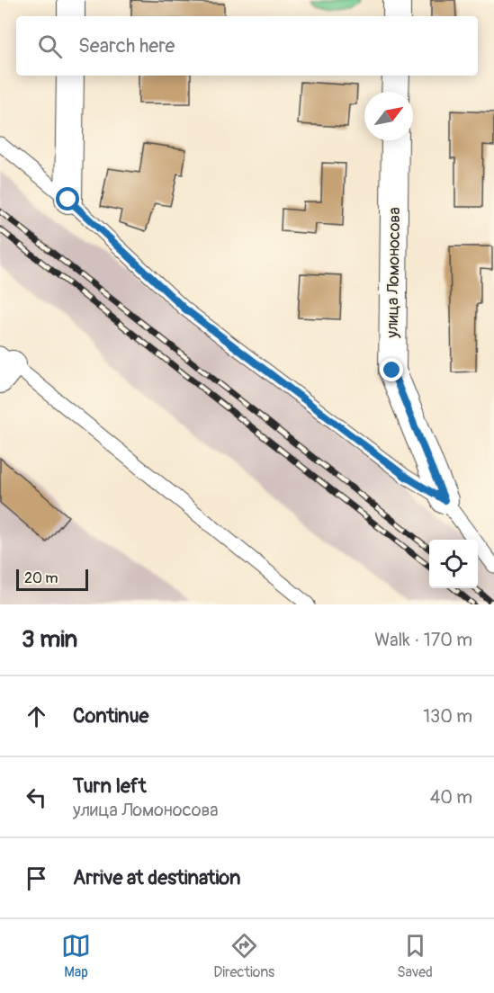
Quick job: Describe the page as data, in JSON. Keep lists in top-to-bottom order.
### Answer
{
  "streets": {
    "street": ["улица Ломоносова"]
  },
  "scale_bar": "20 m",
  "north": "top right",
  "page": {
    "search": "Search here",
    "scale": "20 m",
    "heading": ["3 min", "Walk · 170 m"],
    "list": [
      ["Continue", "130 m"],
      ["Turn left", "улица Ломоносова", "40 m"],
      "Arrive at destination"
    ],
    "nav": ["Map", "Directions", "Saved"]
  }
}
